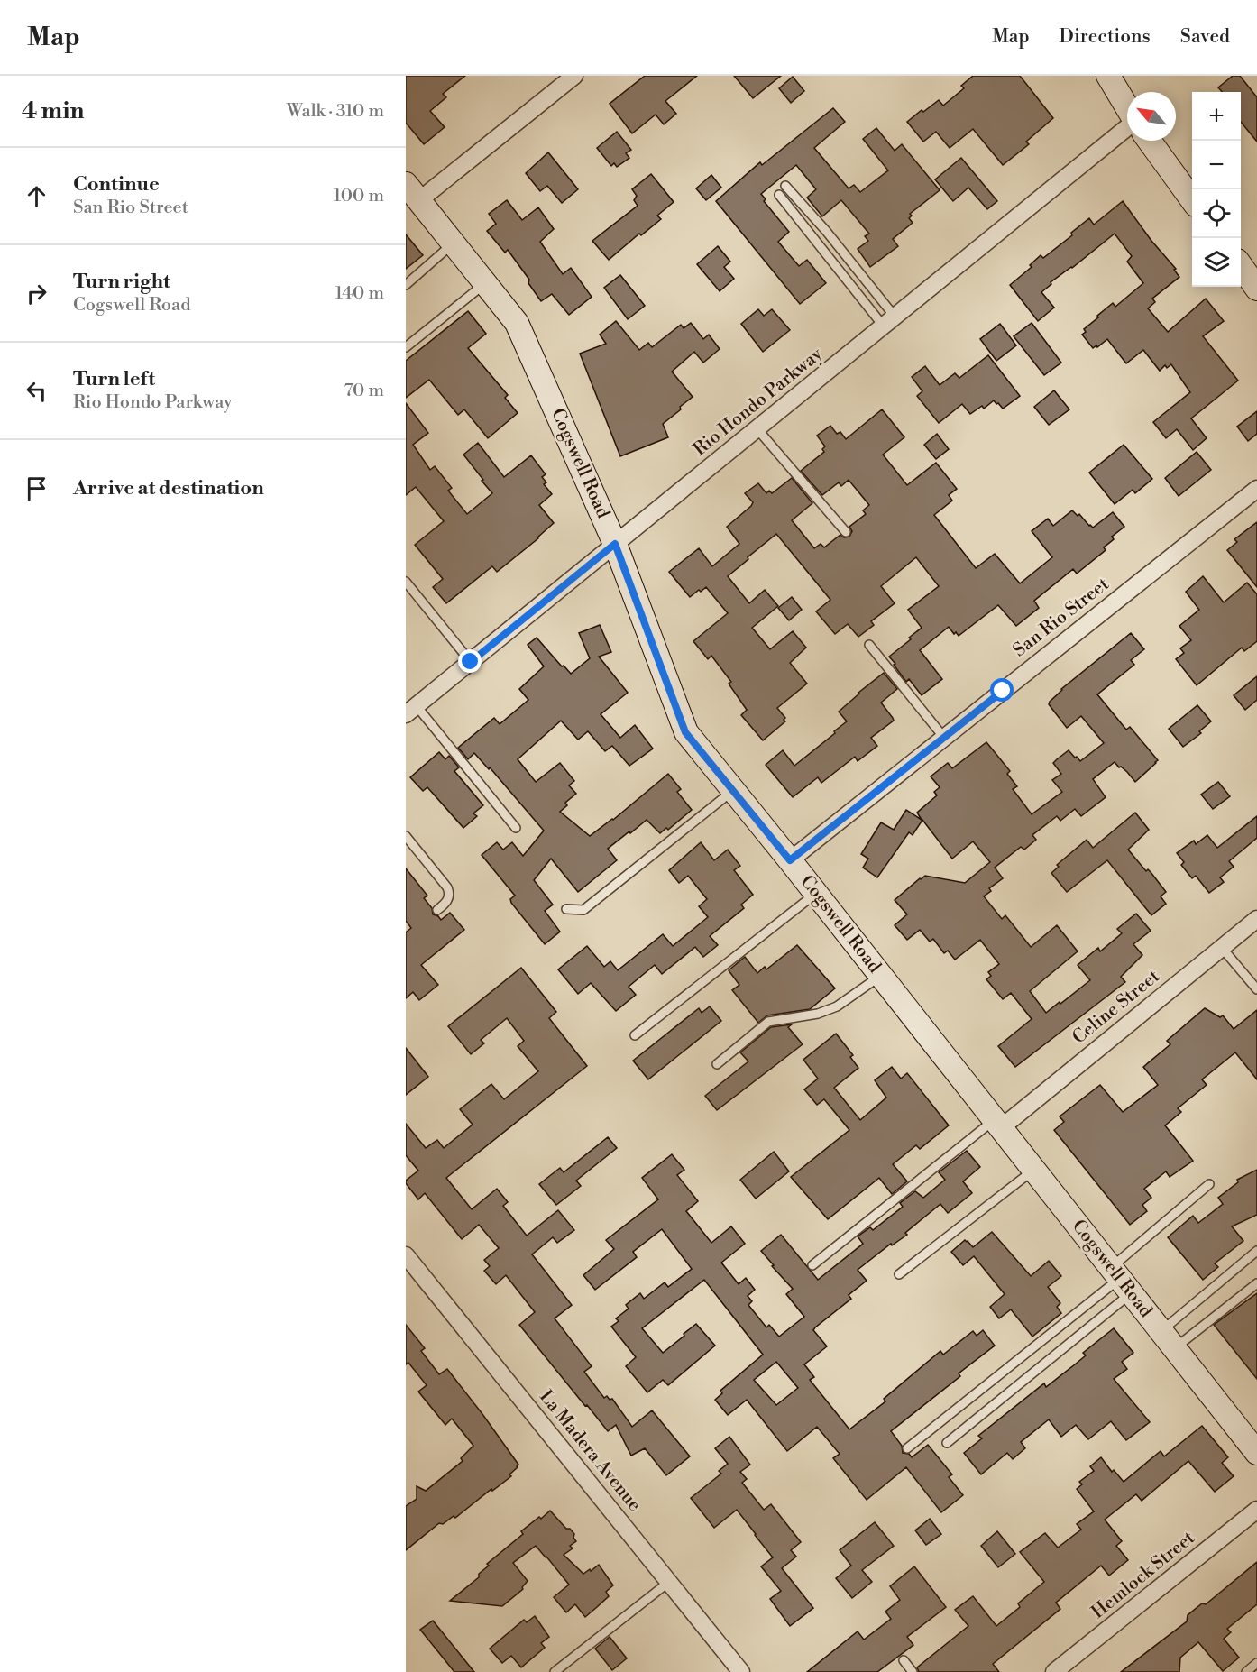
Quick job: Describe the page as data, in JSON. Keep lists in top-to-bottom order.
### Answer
{
  "streets": {
    "street": [
      "Rio Hondo Parkway",
      "Cogswell Road",
      "San Rio Street",
      "Celine Street",
      "La Madera Avenue",
      "Hemlock Street"
    ]
  },
  "crossings": [
    ["Rio Hondo Parkway", "Cogswell Road"],
    ["Cogswell Road", "San Rio Street"],
    ["Cogswell Road", "Celine Street"]
  ],
  "north": "top left",
  "page": {
    "header": "Map",
    "nav": ["Map", "Directions", "Saved"],
    "heading": ["4 min", "Walk · 310 m"],
    "map_buttons": ["+", "−"],
    "list": [
      ["Continue", "San Rio Street", "100 m"],
      ["Turn right", "Cogswell Road", "140 m"],
      ["Turn left", "Rio Hondo Parkway", "70 m"],
      "Arrive at destination"
    ]
  }
}
